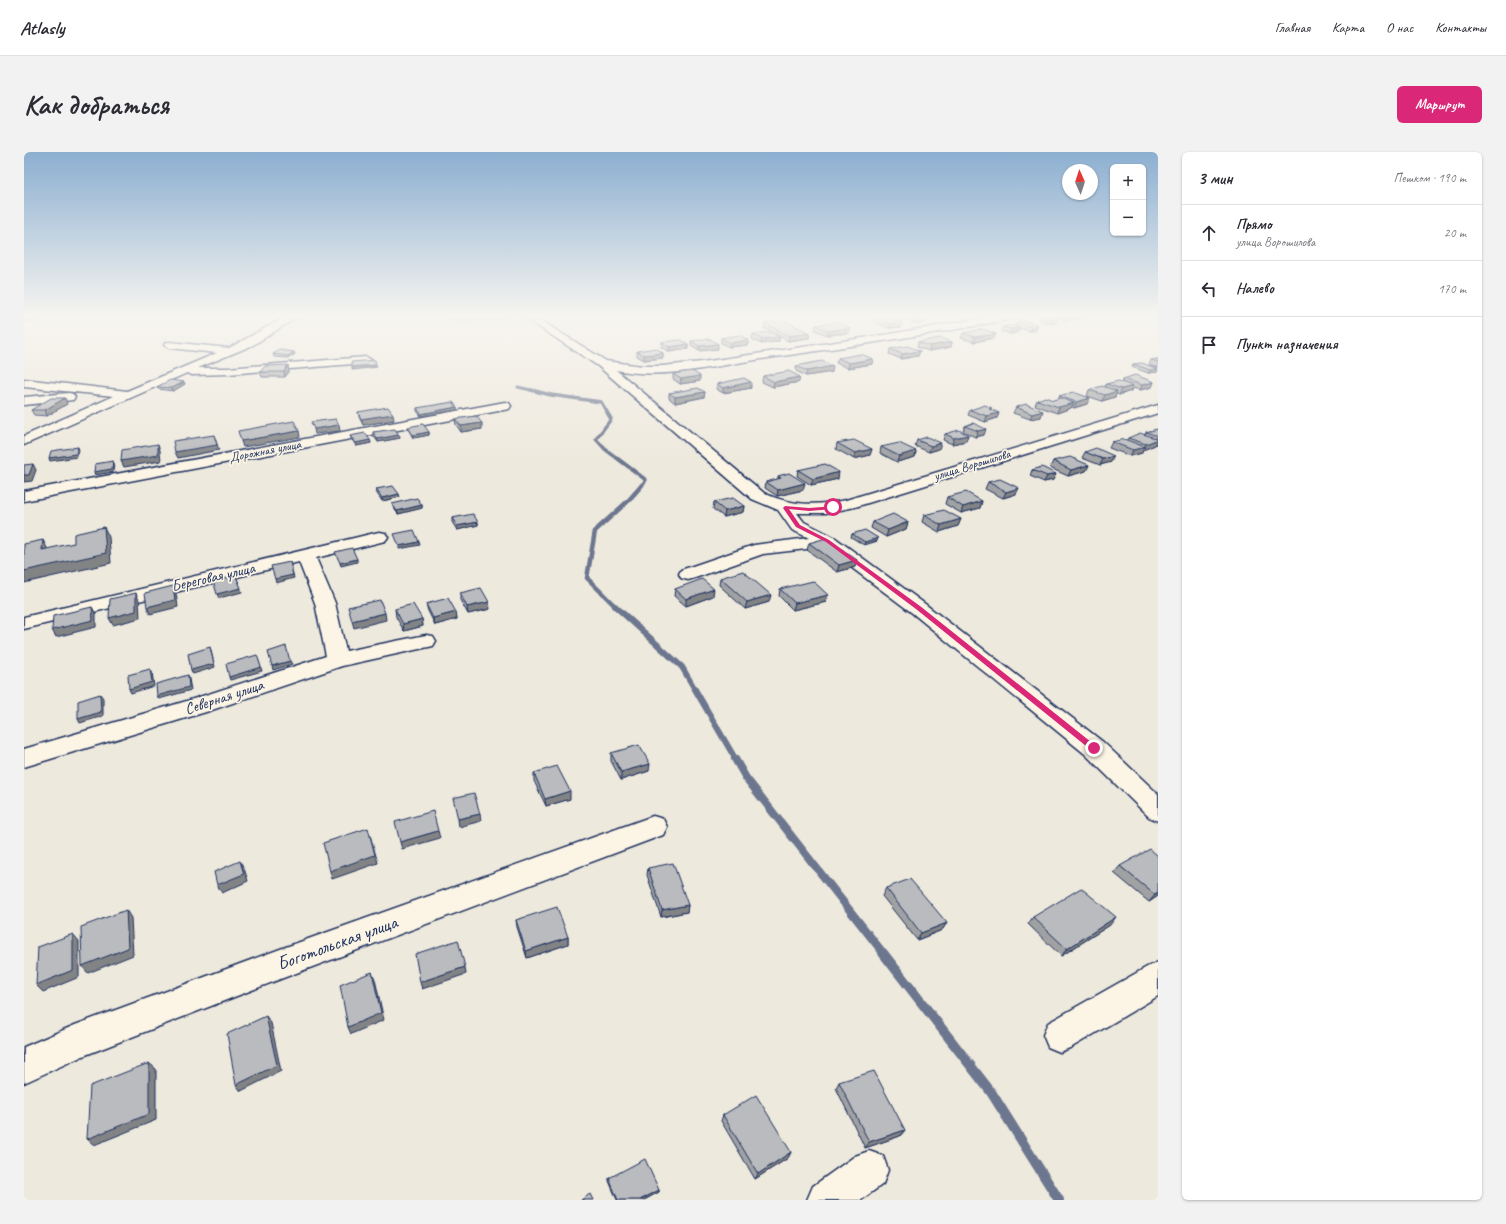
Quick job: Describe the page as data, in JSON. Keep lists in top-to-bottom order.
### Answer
{
  "streets": {
    "street": [
      "Дорожная улица",
      "улица Ворошилова",
      "Береговая улица",
      "Северная улица",
      "Боготольская улица"
    ]
  },
  "north": "top",
  "page": {
    "header": "Atlasly",
    "nav": [
      "Главная",
      "Карта",
      "О нас",
      "Контакты"
    ],
    "buttons": "Маршрут",
    "title": "Как добраться",
    "heading": ["3 мин", "Пешком · 190 m"],
    "map_buttons": ["+", "−"],
    "list": [
      ["Прямо", "улица Ворошилова", "20 m"],
      ["Налево", "170 m"],
      "Пункт назначения"
    ]
  }
}
